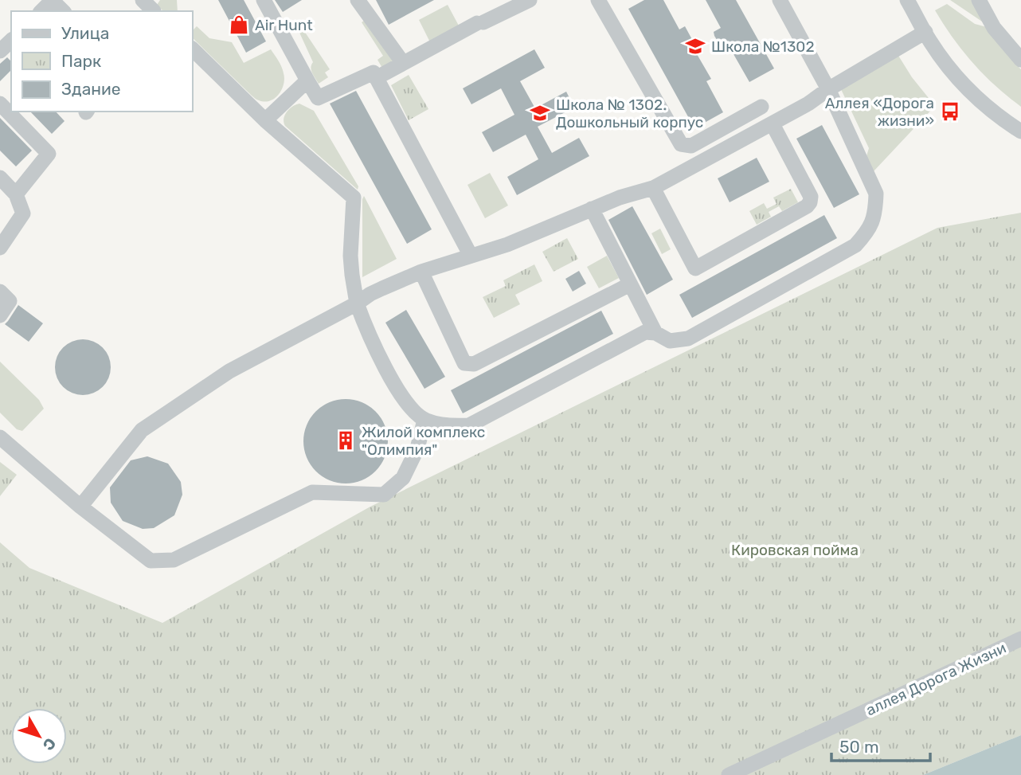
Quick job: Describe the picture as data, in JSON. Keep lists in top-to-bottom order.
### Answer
{
  "streets": {
    "street": ["аллея Дорога Жизни"]
  },
  "parks": ["Кировская пойма"],
  "places": {
    "shop": ["Air Hunt"],
    "school or university": ["Школа №1302", "Школа № 1302. Дошкольный корпус"],
    "bus stop": ["Аллея «Дорога жизни»"],
    "building": ["Жилой комплекс \"Олимпия\""]
  },
  "legend": ["Улица", "Парк", "Здание"],
  "scale_bar": "50 m",
  "north": "bottom right"
}
